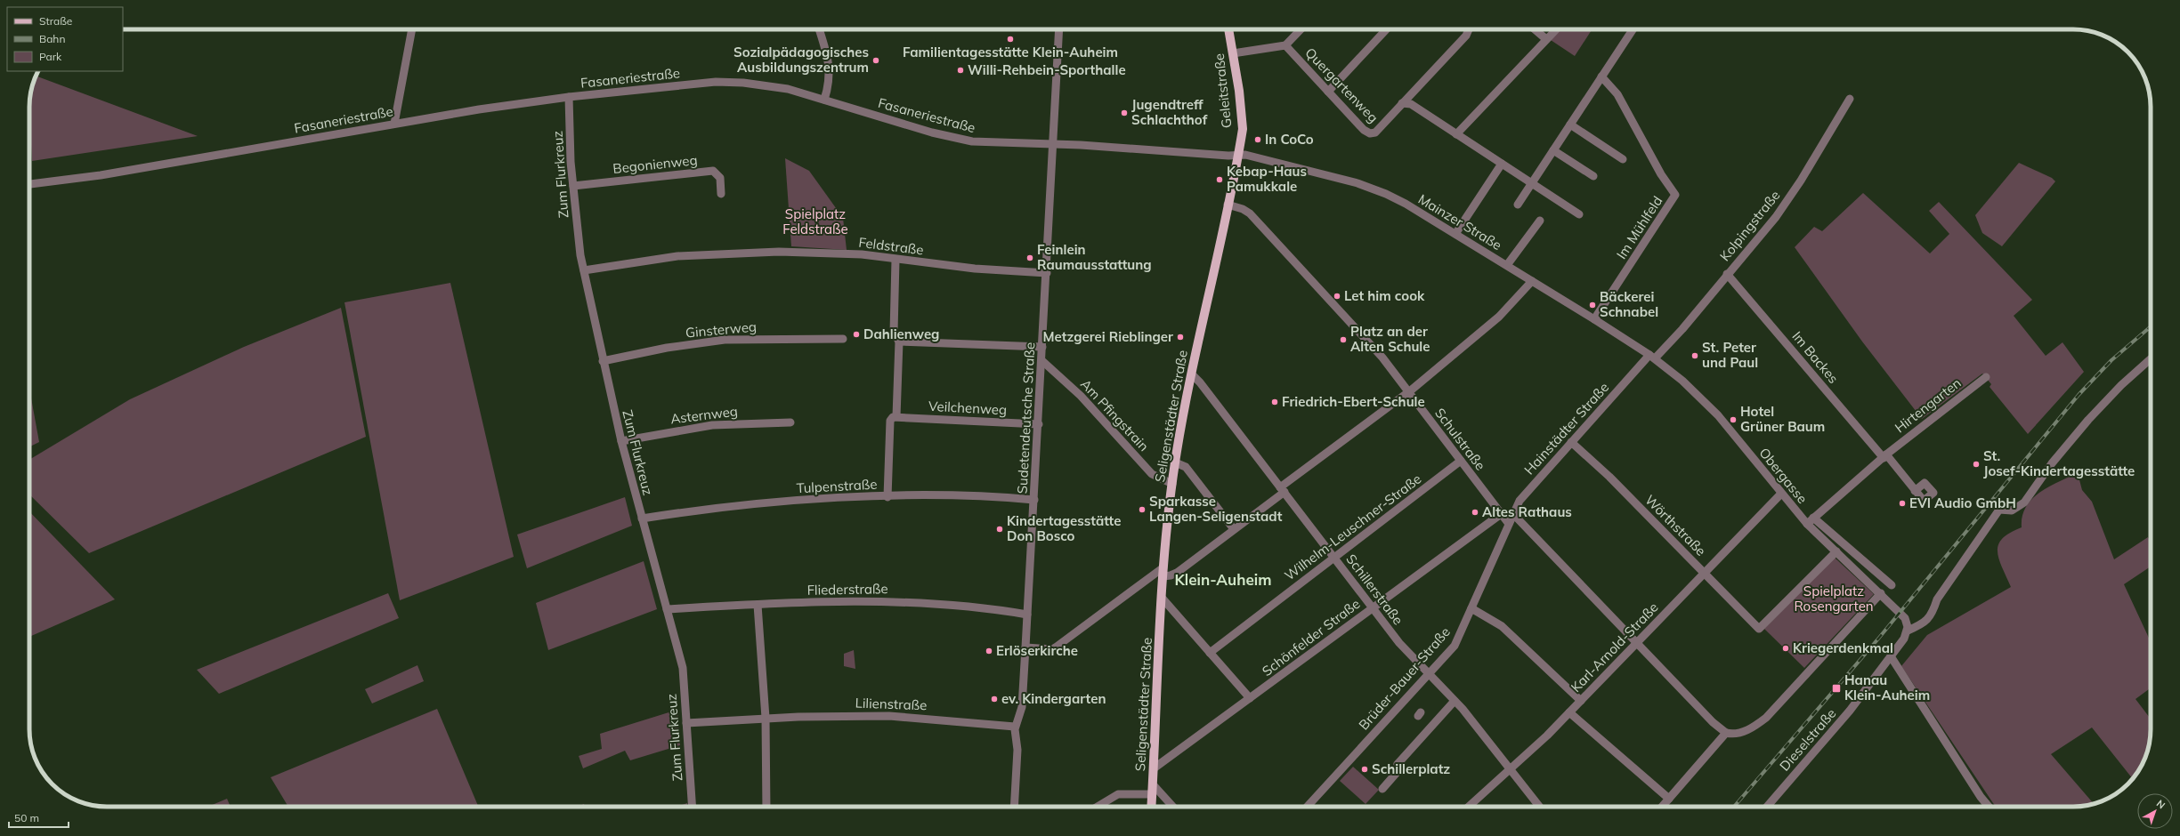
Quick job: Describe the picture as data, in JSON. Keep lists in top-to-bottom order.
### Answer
{
  "streets": {
    "main road": ["Geleitstraße", "Seligenstädter Straße"],
    "street": [
      "Fasaneriestraße",
      "Quergartenweg",
      "Begonienweg",
      "Zum Flurkreuz",
      "Mainzer Straße",
      "Kolpingstraße",
      "Im Mühlfeld",
      "Feldstraße",
      "Ginsterweg",
      "Im Backes",
      "Hirtengarten",
      "Veilchenweg",
      "Asternweg",
      "Am Pfingstrain",
      "Sudetendeutsche Straße",
      "Hainstädter Straße",
      "Schulstraße",
      "Obergasse",
      "Tulpenstraße",
      "Wörthstraße",
      "Wilhelm-Leuschner-Straße",
      "Fliederstraße",
      "Schillerstraße",
      "Schönfelder Straße",
      "Karl-Arnold-Straße",
      "Brüder-Bauer-Straße",
      "Lilienstraße",
      "Dieselstraße"
    ]
  },
  "crossings": [
    ["Fasaneriestraße", "Geleitstraße"],
    ["Fasaneriestraße", "Zum Flurkreuz"],
    ["Fasaneriestraße", "Mainzer Straße"],
    ["Fasaneriestraße", "Seligenstädter Straße"],
    ["Fasaneriestraße", "Sudetendeutsche Straße"],
    ["Geleitstraße", "Mainzer Straße"],
    ["Geleitstraße", "Seligenstädter Straße"],
    ["Begonienweg", "Zum Flurkreuz"],
    ["Zum Flurkreuz", "Feldstraße"],
    ["Zum Flurkreuz", "Ginsterweg"],
    ["Zum Flurkreuz", "Asternweg"],
    ["Zum Flurkreuz", "Tulpenstraße"],
    ["Zum Flurkreuz", "Fliederstraße"],
    ["Zum Flurkreuz", "Lilienstraße"],
    ["Mainzer Straße", "Kolpingstraße"],
    ["Mainzer Straße", "Im Mühlfeld"],
    ["Mainzer Straße", "Seligenstädter Straße"],
    ["Mainzer Straße", "Hainstädter Straße"],
    ["Mainzer Straße", "Obergasse"],
    ["Kolpingstraße", "Im Backes"],
    ["Kolpingstraße", "Hainstädter Straße"],
    ["Kolpingstraße", "Obergasse"],
    ["Feldstraße", "Sudetendeutsche Straße"],
    ["Im Backes", "Hirtengarten"],
    ["Hirtengarten", "Obergasse"],
    ["Veilchenweg", "Sudetendeutsche Straße"],
    ["Am Pfingstrain", "Seligenstädter Straße"],
    ["Am Pfingstrain", "Sudetendeutsche Straße"],
    ["Seligenstädter Straße", "Schulstraße"],
    ["Seligenstädter Straße", "Schillerstraße"],
    ["Seligenstädter Straße", "Schönfelder Straße"],
    ["Sudetendeutsche Straße", "Tulpenstraße"],
    ["Sudetendeutsche Straße", "Fliederstraße"],
    ["Sudetendeutsche Straße", "Lilienstraße"],
    ["Hainstädter Straße", "Schulstraße"],
    ["Hainstädter Straße", "Obergasse"],
    ["Hainstädter Straße", "Wörthstraße"],
    ["Hainstädter Straße", "Brüder-Bauer-Straße"],
    ["Schulstraße", "Wilhelm-Leuschner-Straße"],
    ["Schulstraße", "Schönfelder Straße"],
    ["Schulstraße", "Brüder-Bauer-Straße"],
    ["Obergasse", "Wörthstraße"],
    ["Obergasse", "Karl-Arnold-Straße"],
    ["Obergasse", "Dieselstraße"],
    ["Wörthstraße", "Karl-Arnold-Straße"],
    ["Wilhelm-Leuschner-Straße", "Schillerstraße"],
    ["Schillerstraße", "Schönfelder Straße"],
    ["Schillerstraße", "Karl-Arnold-Straße"],
    ["Schillerstraße", "Brüder-Bauer-Straße"]
  ],
  "districts": ["Klein-Auheim"],
  "parks": ["Spielplatz Feldstraße", "Spielplatz Rosengarten"],
  "places": {
    "other": [
      "Familientagesstätte Klein-Auheim",
      "Sozialpädagogisches Ausbildungszentrum",
      "Willi-Rehbein-Sporthalle",
      "Jugendtreff Schlachthof",
      "In CoCo",
      "Kebap-Haus Pamukkale",
      "Feinlein Raumausstattung",
      "Let him cook",
      "Bäckerei Schnabel",
      "Dahlienweg",
      "Metzgerei Rieblinger",
      "Platz an der Alten Schule",
      "St. Peter und Paul",
      "Friedrich-Ebert-Schule",
      "Hotel Grüner Baum",
      "St. Josef-Kindertagesstätte",
      "EVI Audio GmbH",
      "Sparkasse Langen-Seligenstadt",
      "Altes Rathaus",
      "Kindertagesstätte Don Bosco",
      "Kriegerdenkmal",
      "Erlöserkirche",
      "ev. Kindergarten",
      "Schillerplatz"
    ],
    "transit": ["Hanau Klein-Auheim"]
  },
  "legend": ["Straße", "Bahn", "Park"],
  "scale_bar": "50 m",
  "north": "top right"
}
